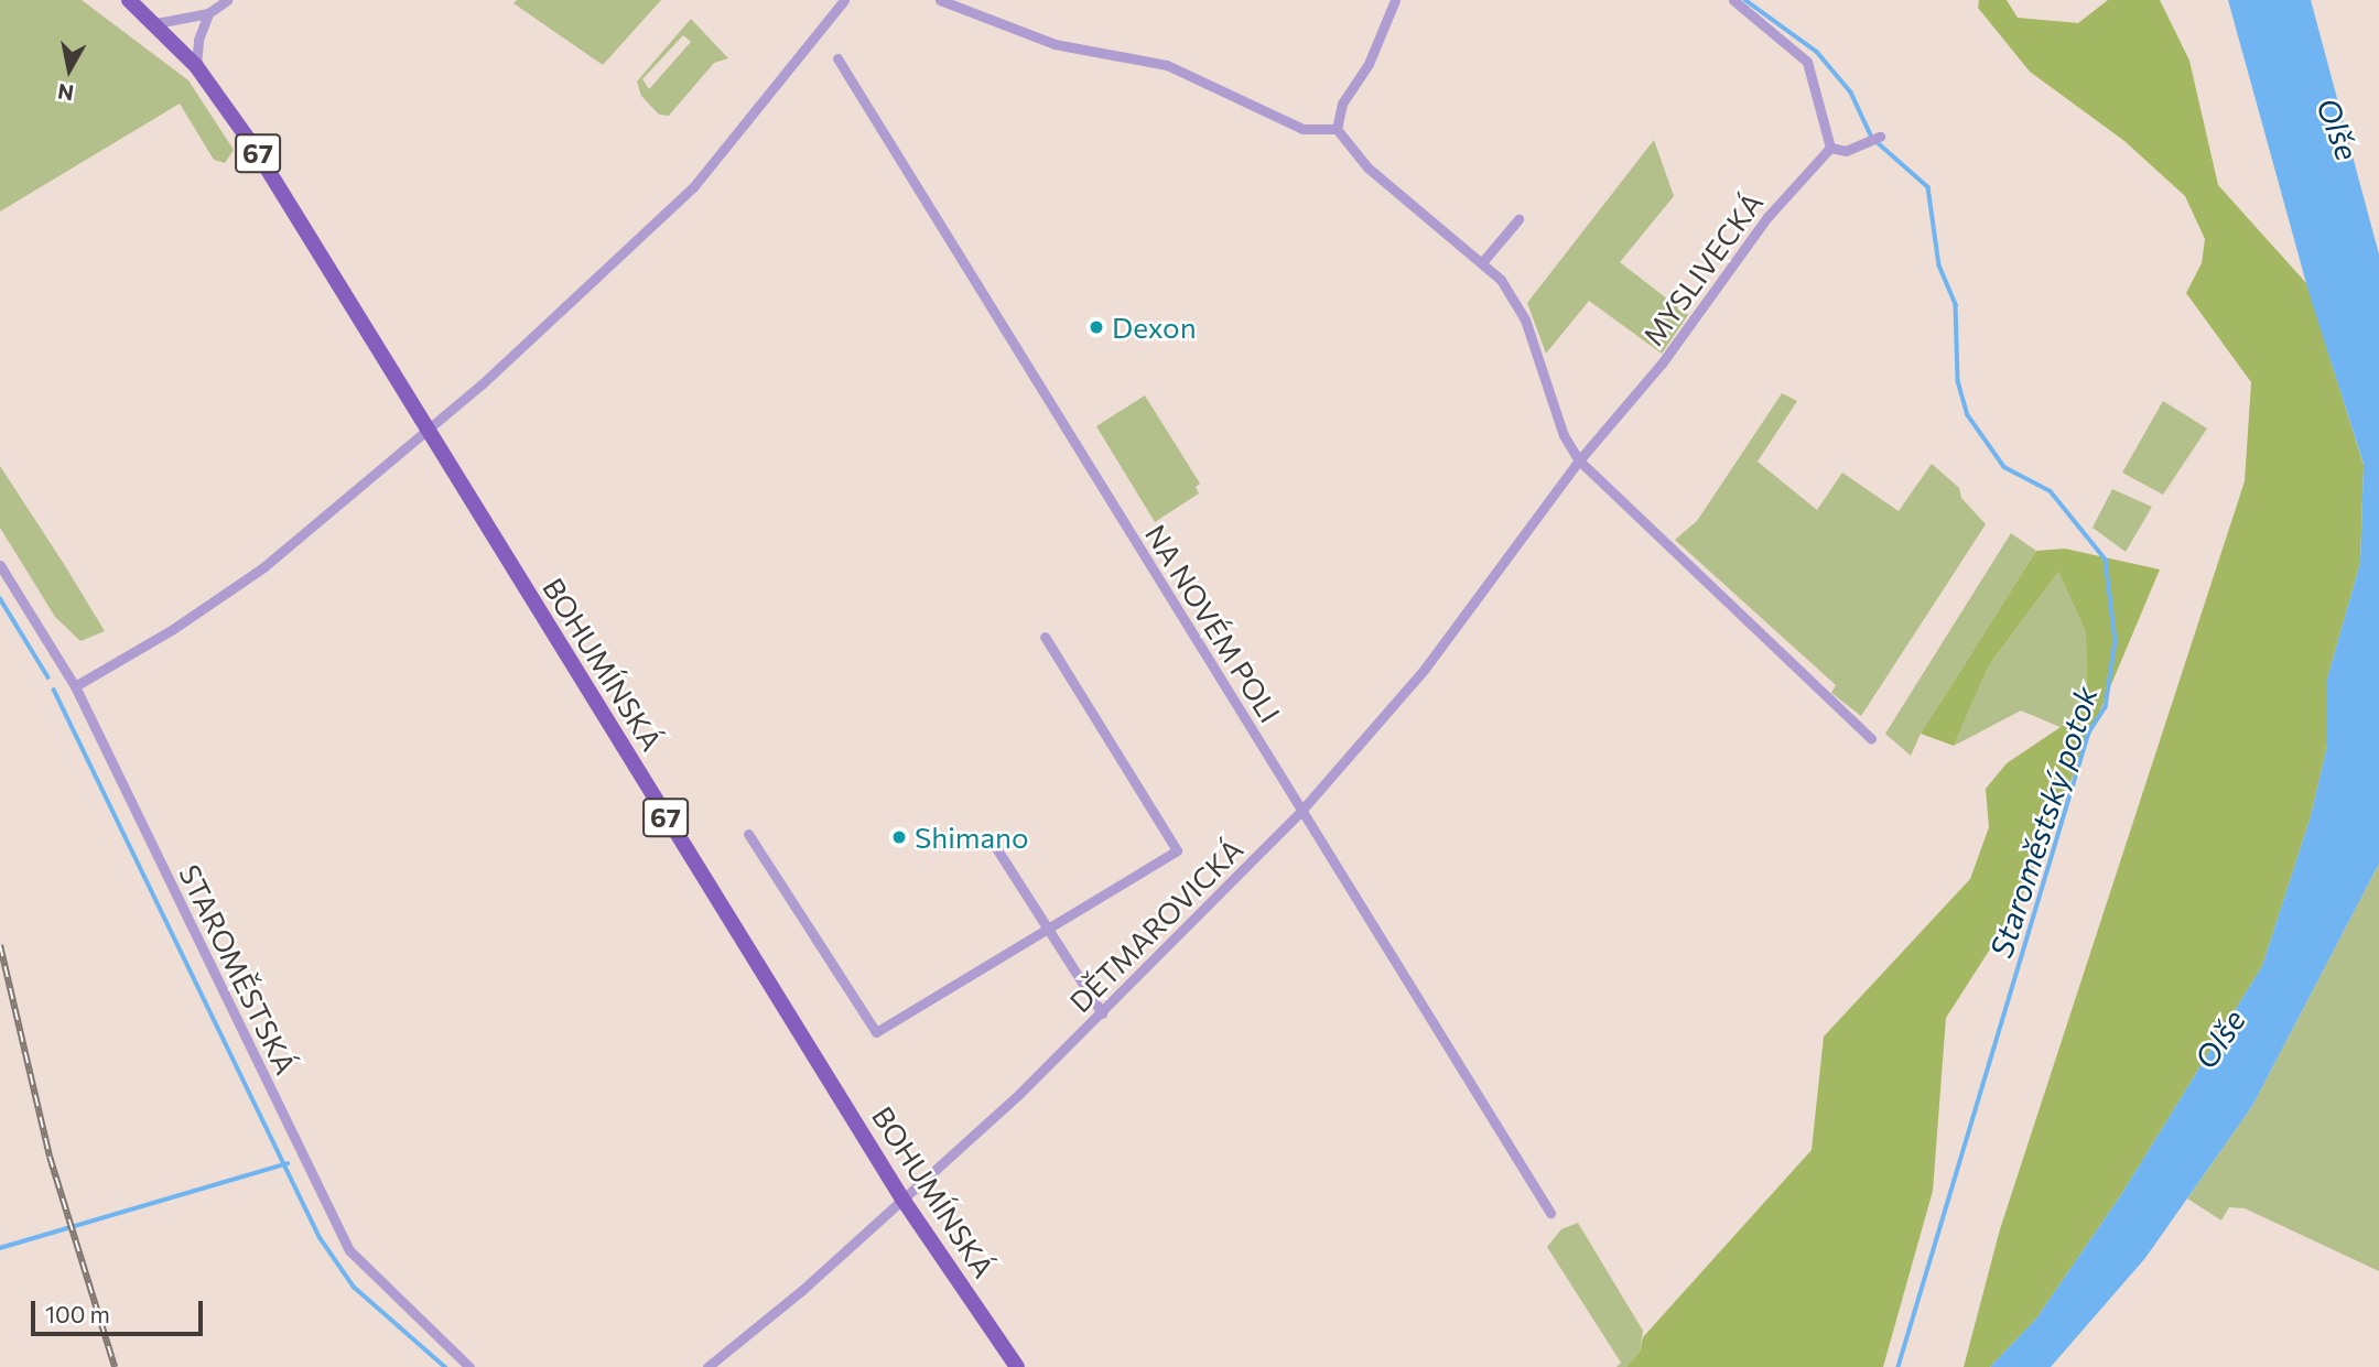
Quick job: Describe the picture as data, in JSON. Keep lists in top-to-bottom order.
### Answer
{
  "streets": {
    "main road": ["67", "BOHUMÍNSKÁ"],
    "street": [
      "MYSLIVECKÁ",
      "NA NOVÉM POLI",
      "DĚTMAROVICKÁ",
      "STAROMĚSTSKÁ"
    ]
  },
  "crossings": [
    ["MYSLIVECKÁ", "DĚTMAROVICKÁ"],
    ["NA NOVÉM POLI", "DĚTMAROVICKÁ"],
    ["BOHUMÍNSKÁ", "DĚTMAROVICKÁ"]
  ],
  "water": ["Olše", "Staroměstský potok"],
  "places": ["Dexon", "Shimano"],
  "scale_bar": "100 m",
  "north": "bottom"
}
